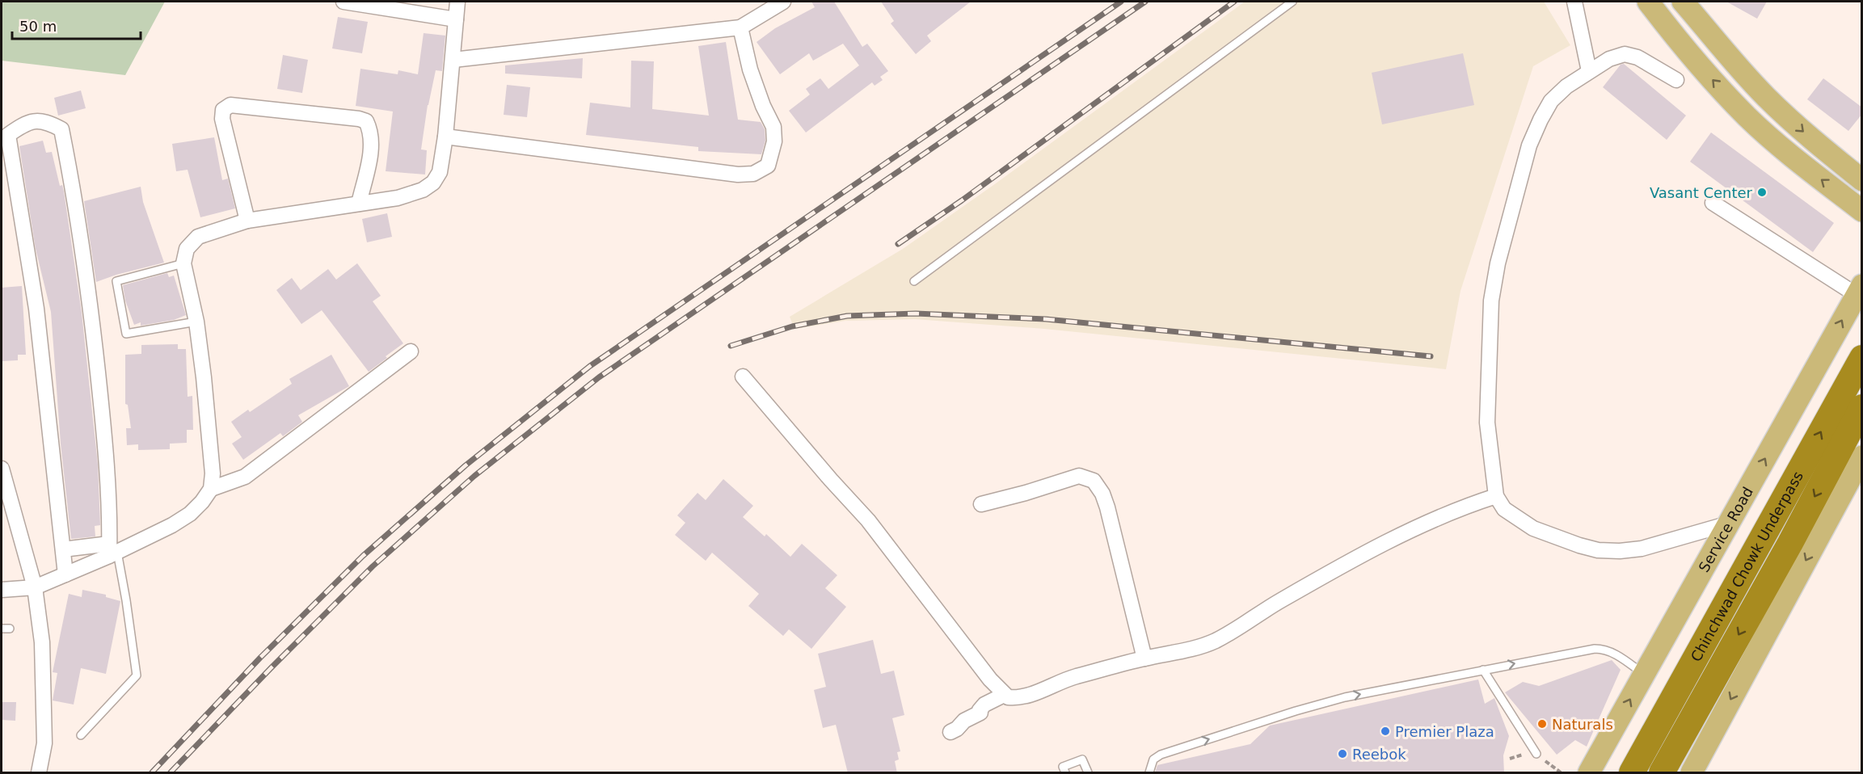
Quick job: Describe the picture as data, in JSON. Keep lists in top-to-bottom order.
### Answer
{
  "streets": {
    "highway": ["Chinchwad Chowk Underpass"],
    "main road": ["Service Road"]
  },
  "places": [
    "Vasant Center",
    "Naturals",
    "Premier Plaza",
    "Reebok"
  ],
  "scale_bar": "50 m"
}
